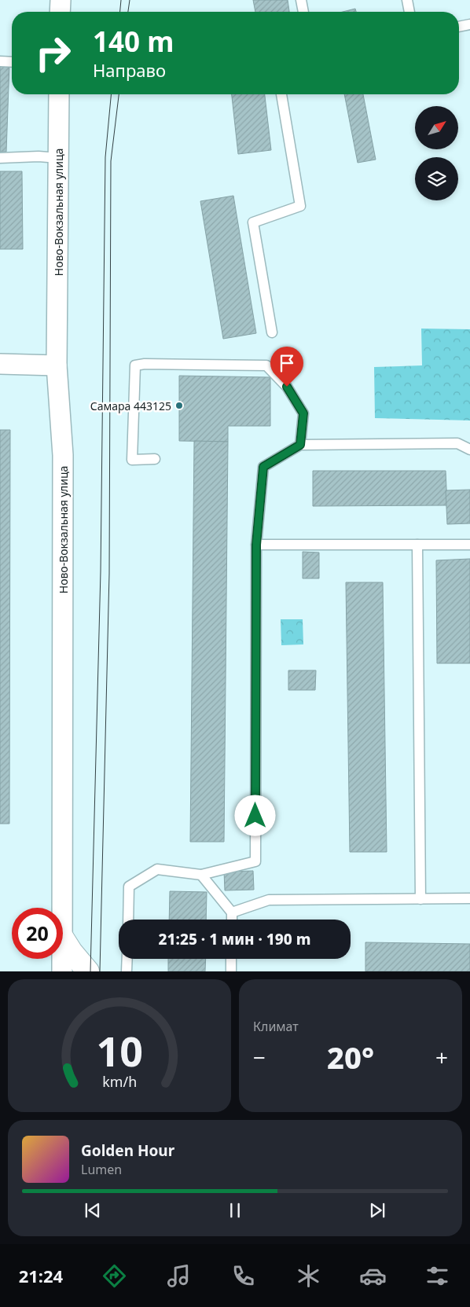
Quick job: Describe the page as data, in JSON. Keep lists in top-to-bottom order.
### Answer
{
  "streets": {
    "street": ["Ново-Вокзальная улица"]
  },
  "places": ["Самара 443125"],
  "north": "top right",
  "page": {
    "turn": ["140 m", "Направо"],
    "limit": "20",
    "trip": "21:25 · 1 мин · 190 m",
    "tile": "Климат",
    "heat": ["−", "20°", "+"],
    "song": ["Golden Hour", "Lumen"],
    "tabs": "21:24",
    "gauge": ["10", "km/h"]
  }
}
